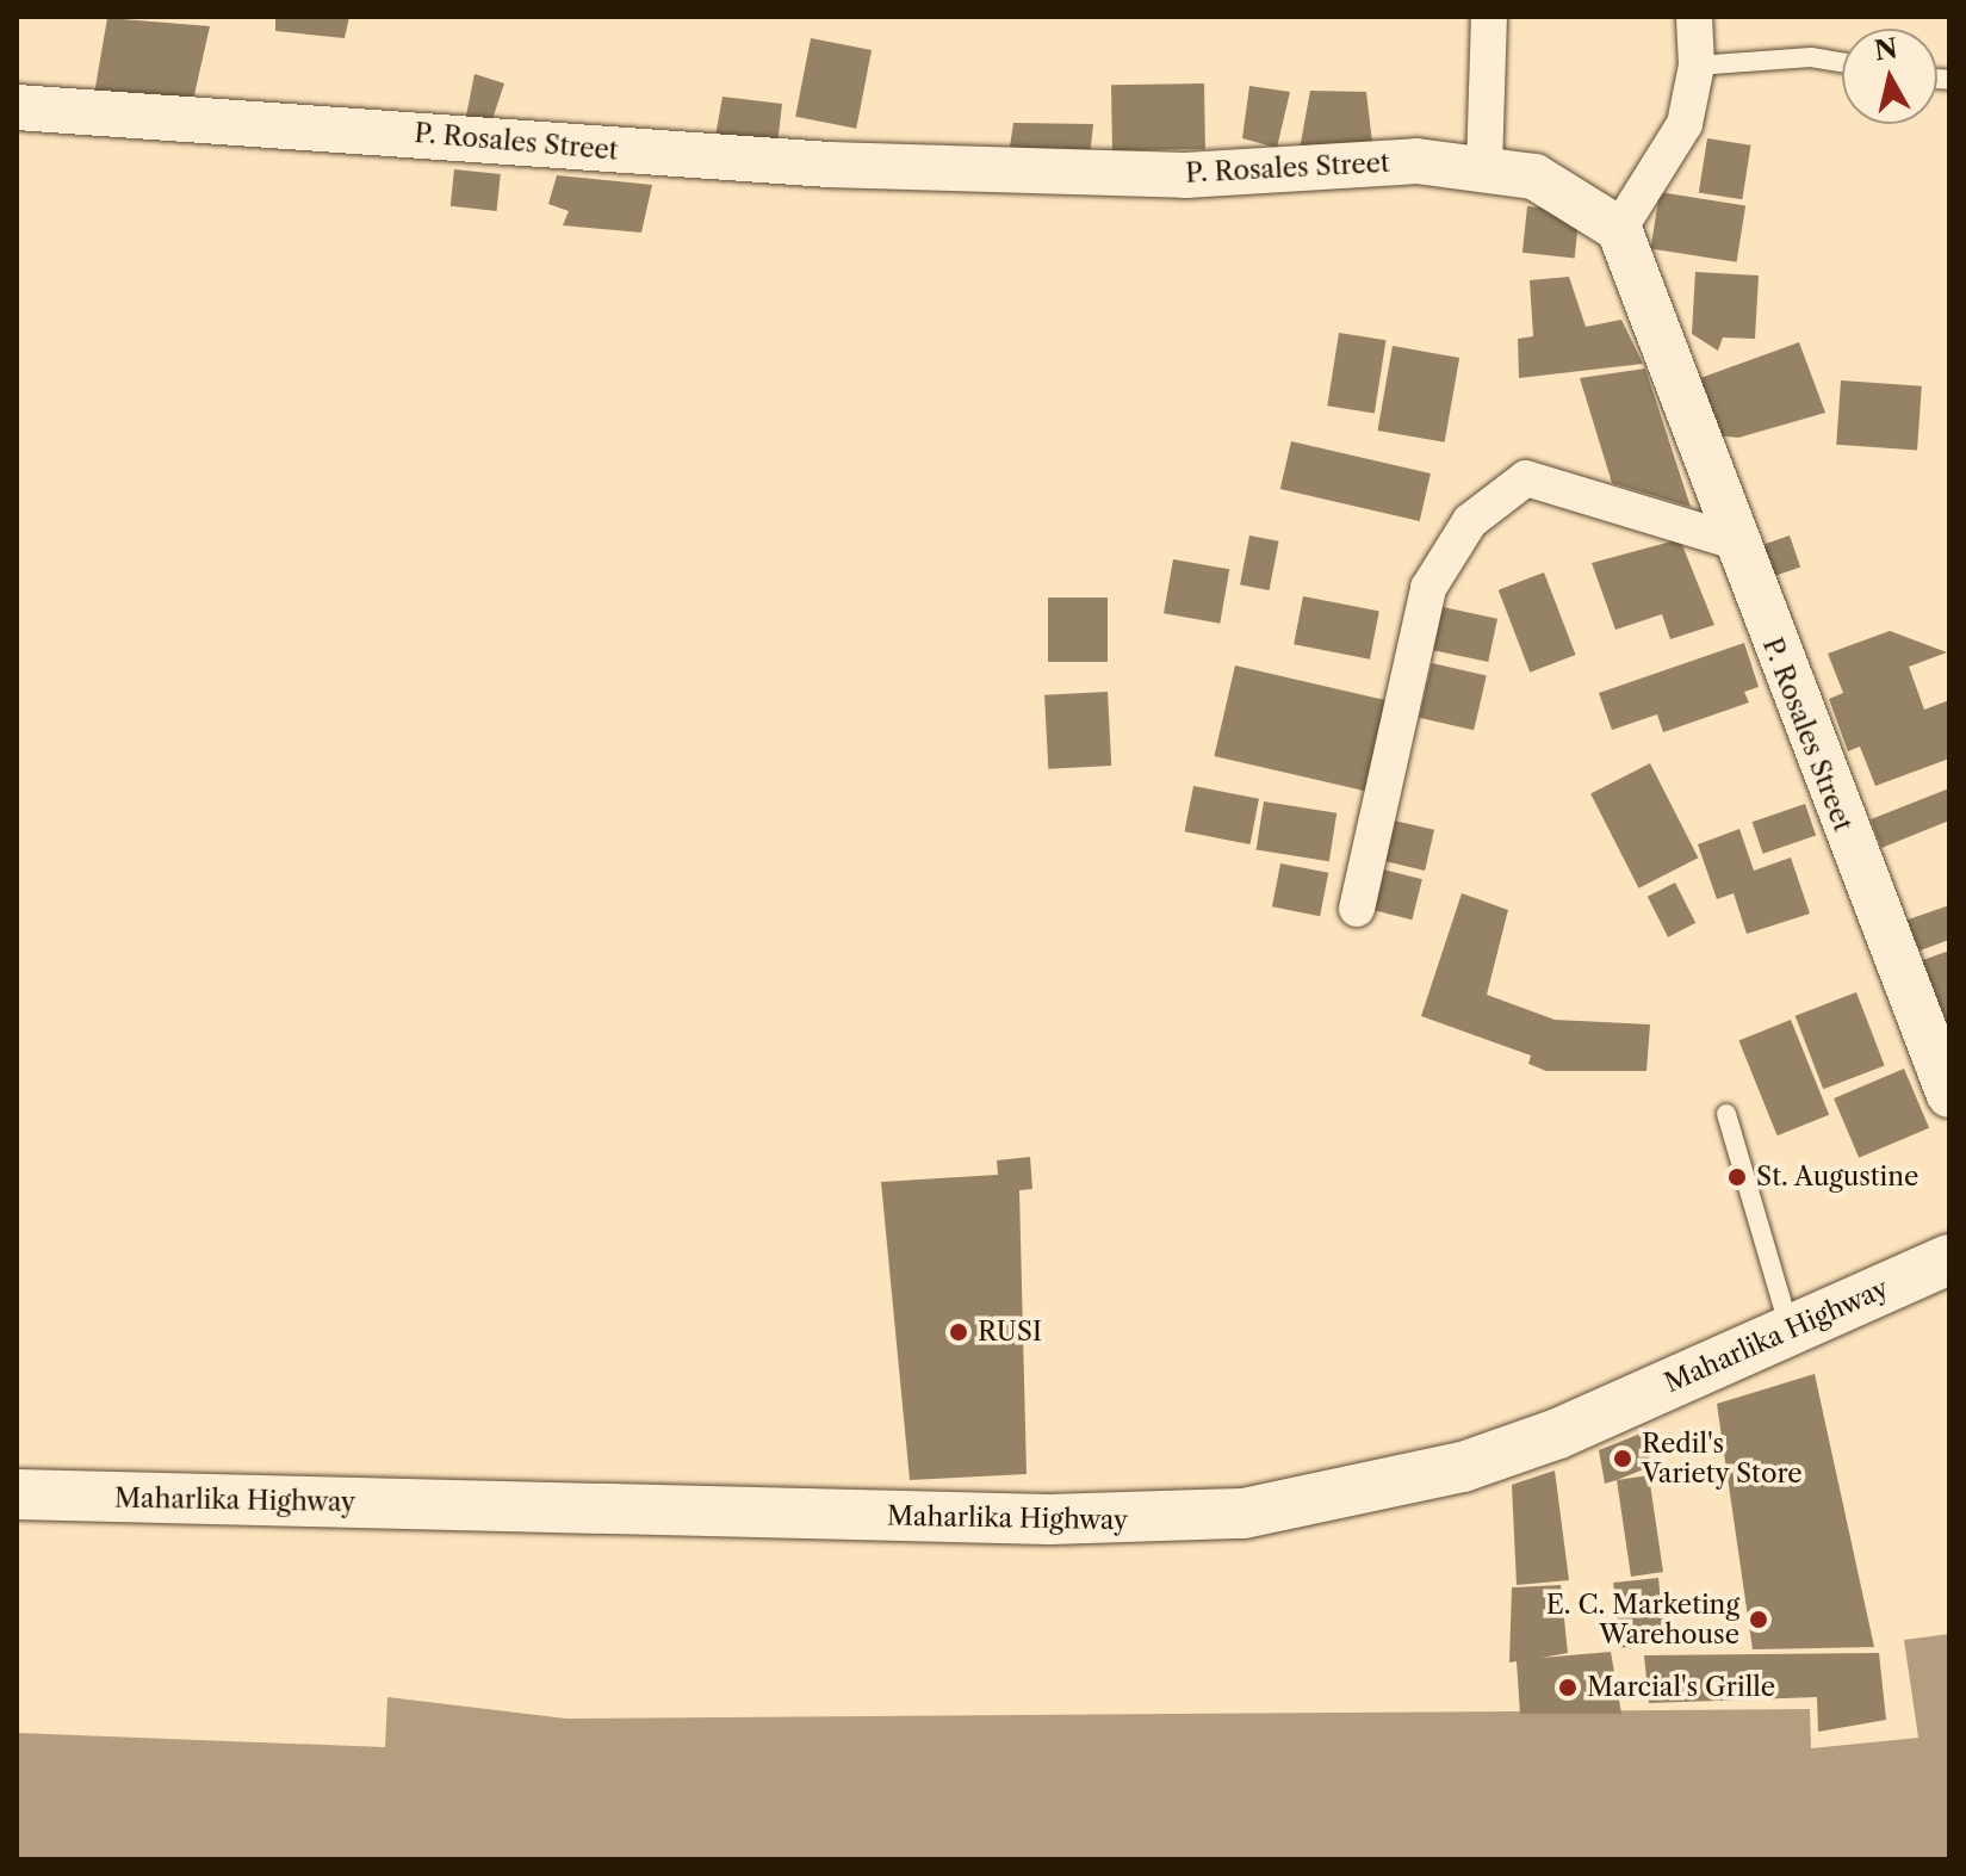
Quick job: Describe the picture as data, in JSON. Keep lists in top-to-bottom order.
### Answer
{
  "streets": {
    "main road": ["Maharlika Highway"],
    "street": ["P. Rosales Street"]
  },
  "places": [
    "St. Augustine",
    "RUSI",
    "Redil's Variety Store",
    "E. C. Marketing Warehouse",
    "Marcial's Grille"
  ],
  "north": "top"
}
